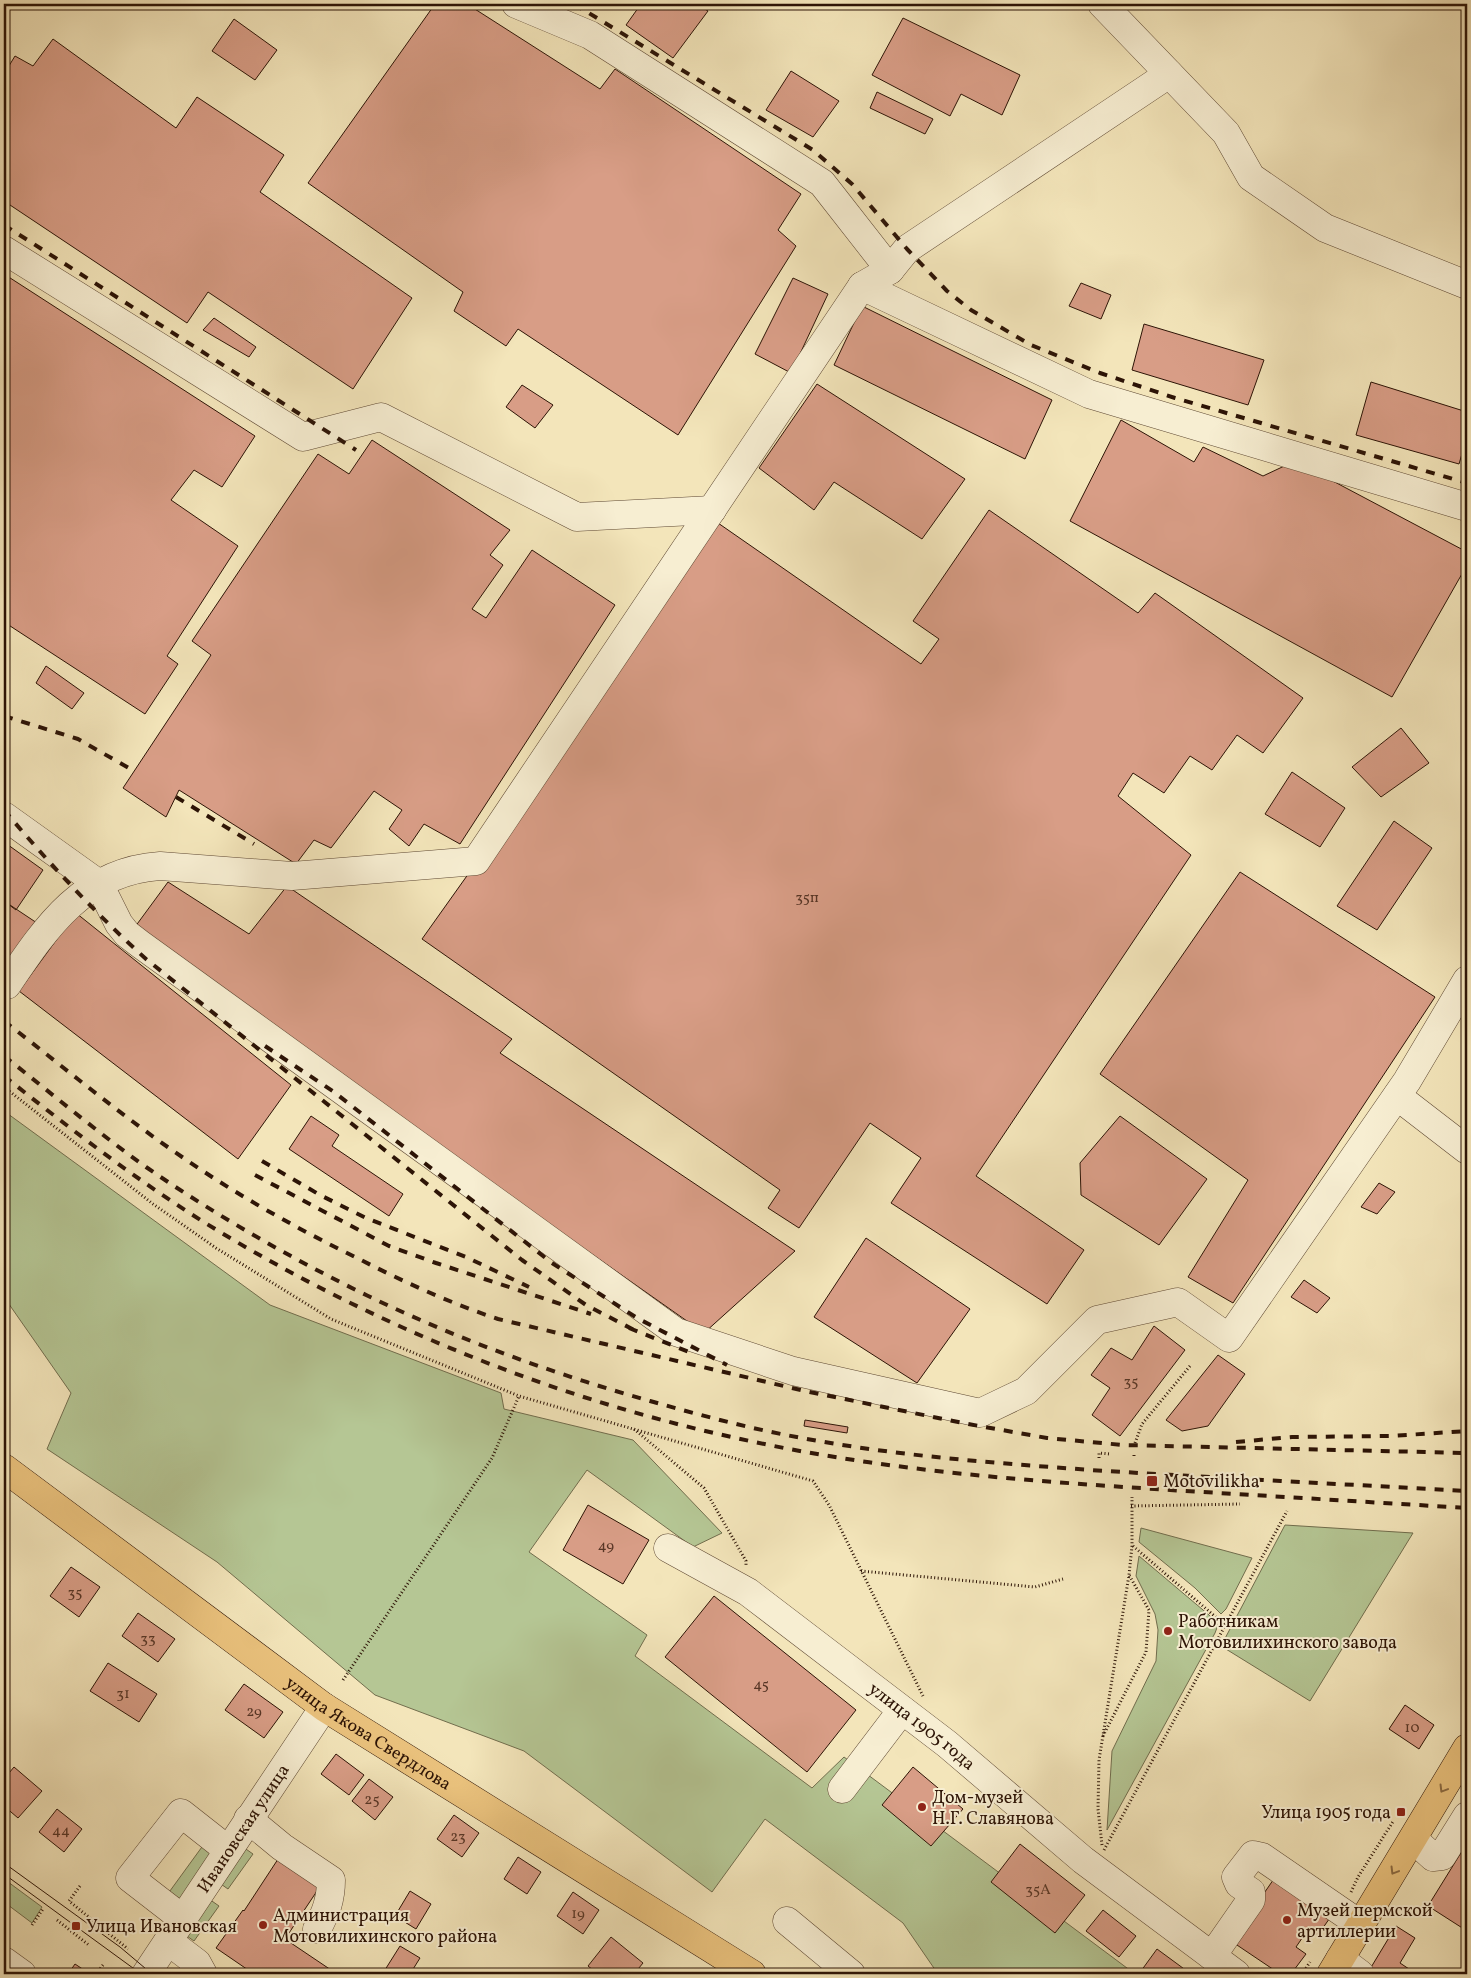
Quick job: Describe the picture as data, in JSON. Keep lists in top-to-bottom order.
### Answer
{
  "streets": {
    "main road": ["улица Якова Свердлова"],
    "street": ["улица 1905 года", "Ивановская улица"]
  },
  "crossings": [
    ["улица Якова Свердлова", "Ивановская улица"]
  ],
  "places": {
    "transit": ["Motovilikha", "Улица 1905 года", "Улица Ивановская"],
    "other": [
      "Работникам Мотовилихинского завода",
      "Дом-музей Н.Г. Славянова",
      "Музей пермской артиллерии",
      "Администрация Мотовилихинского района"
    ]
  },
  "house_numbers": [
    "35п",
    "35",
    "49",
    "35",
    "33",
    "45",
    "31",
    "29",
    "10",
    "25",
    "44",
    "23",
    "35А",
    "19"
  ]
}
